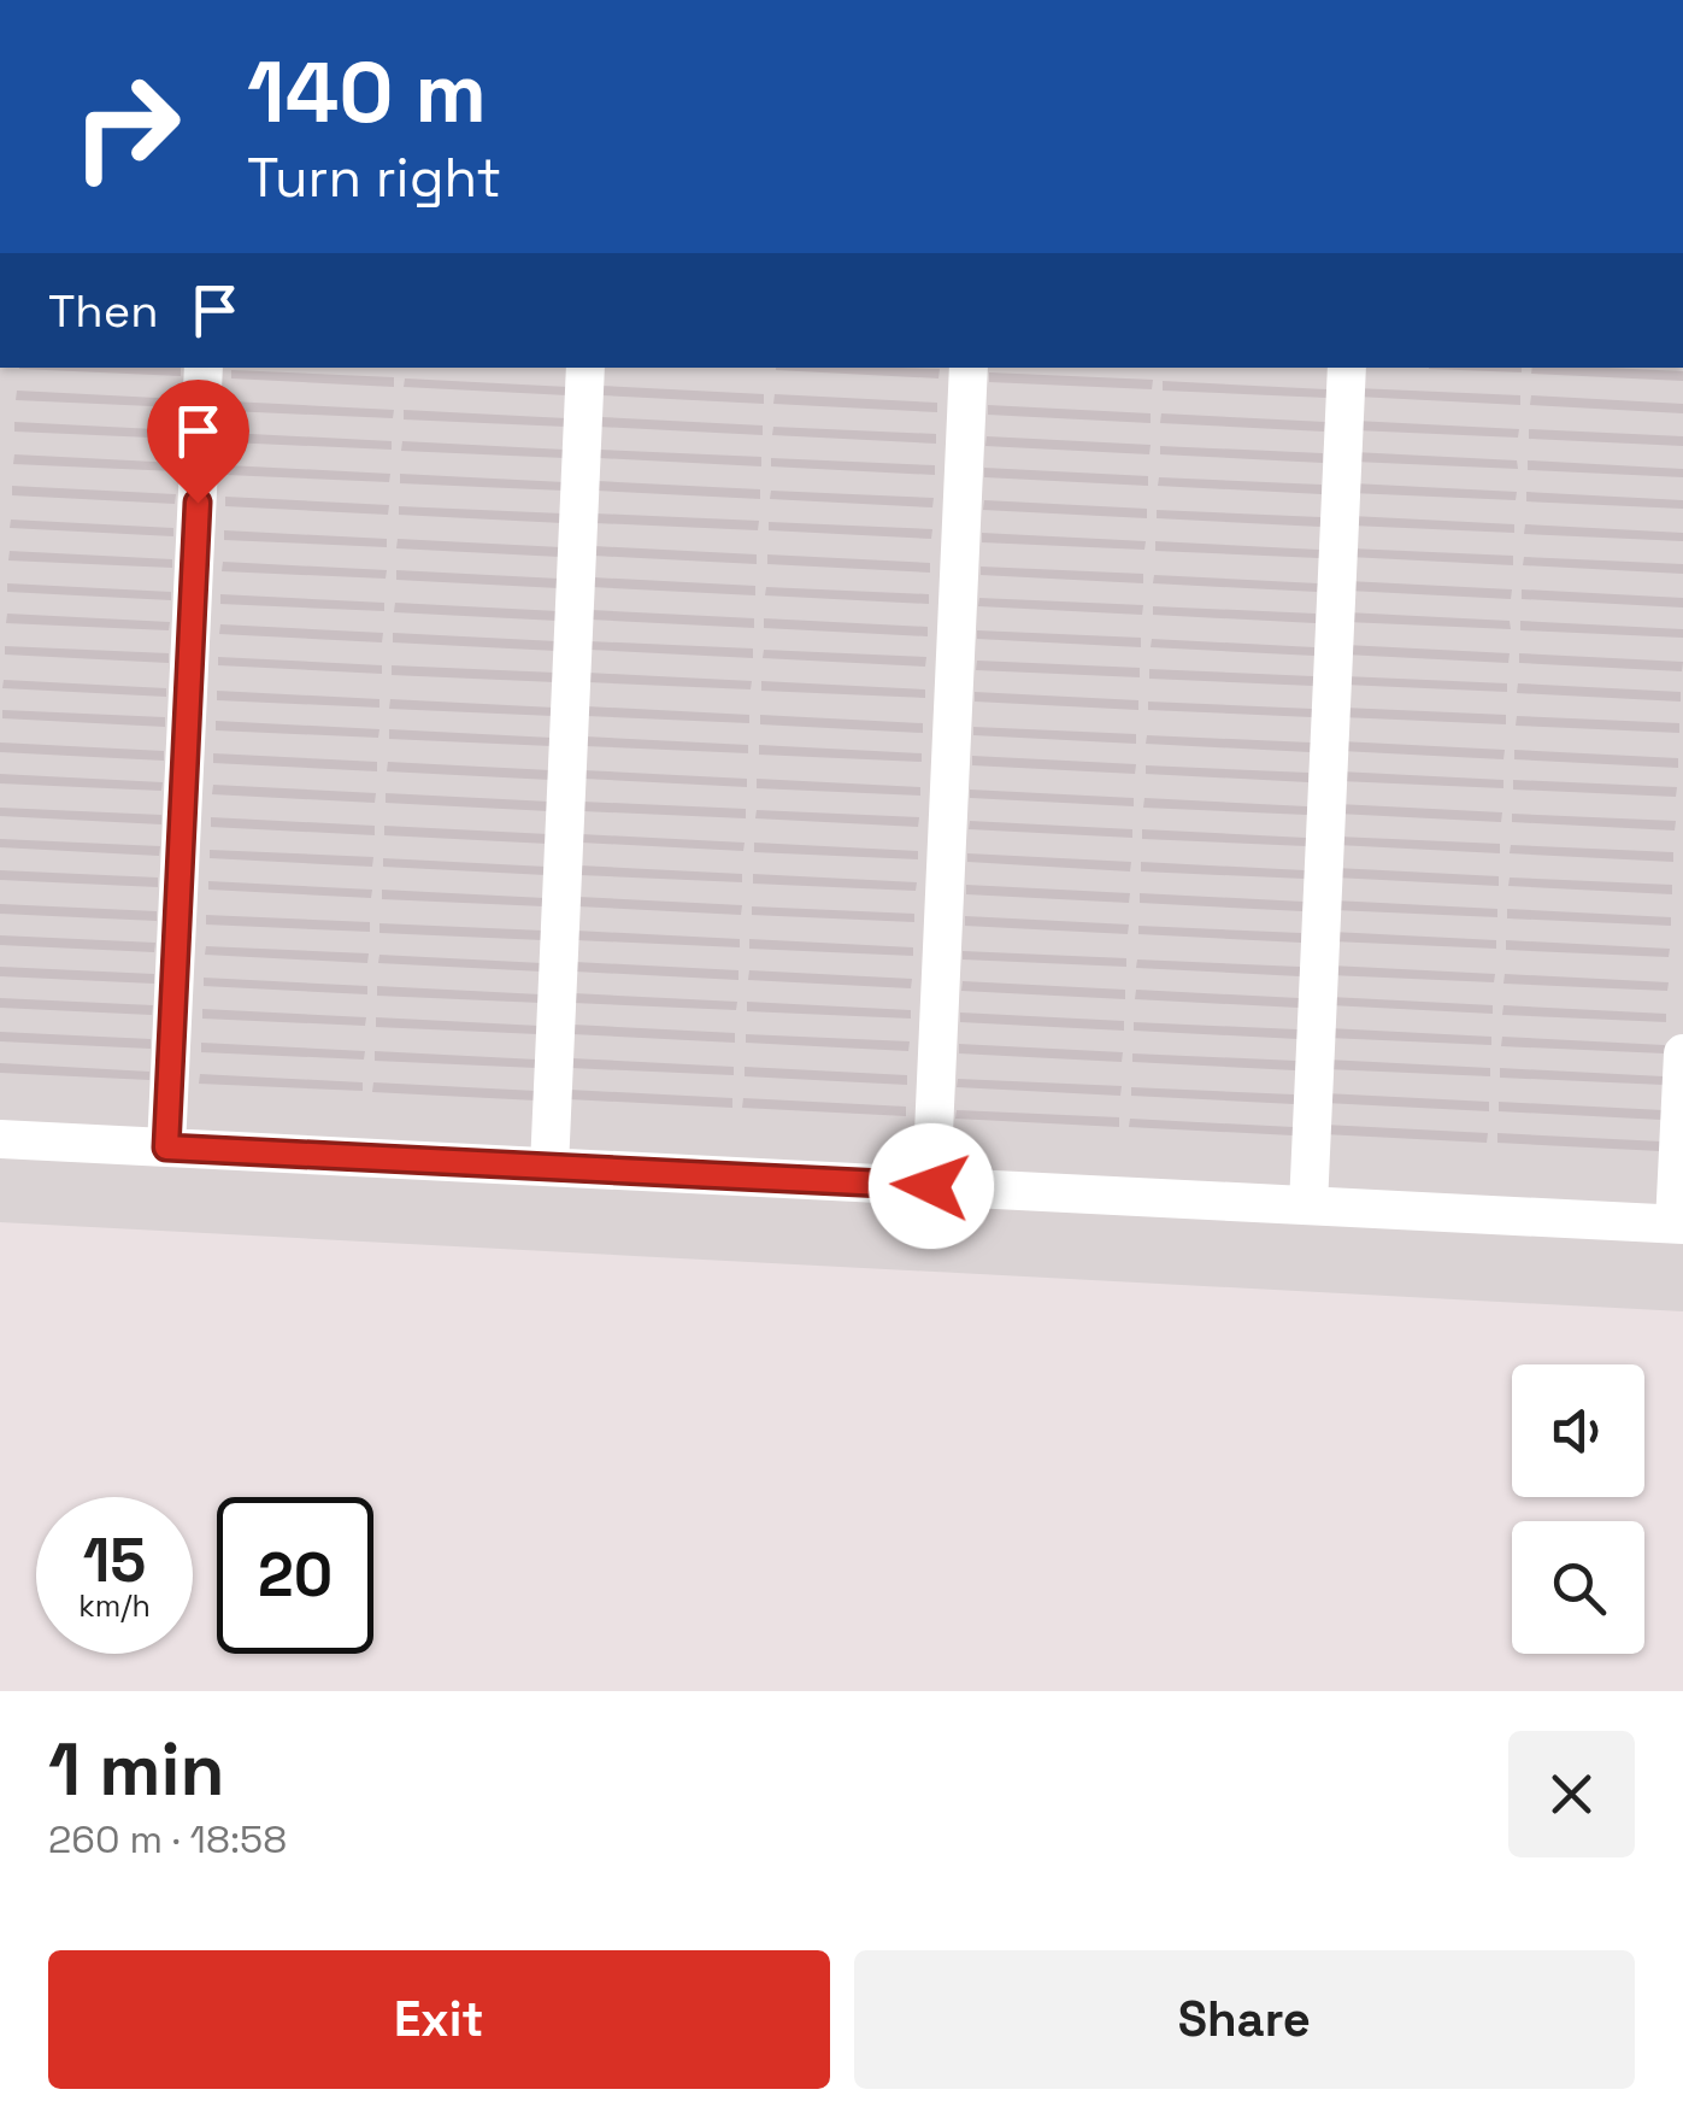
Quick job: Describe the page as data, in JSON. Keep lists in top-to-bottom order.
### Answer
{
  "page": {
    "turn": ["140 m", "Turn right"],
    "then": "Then",
    "speed": "15 km/h",
    "limit": "20",
    "heading": ["1 min", "260 m · 18:58"],
    "buttons": ["Exit", "Share"]
  }
}
